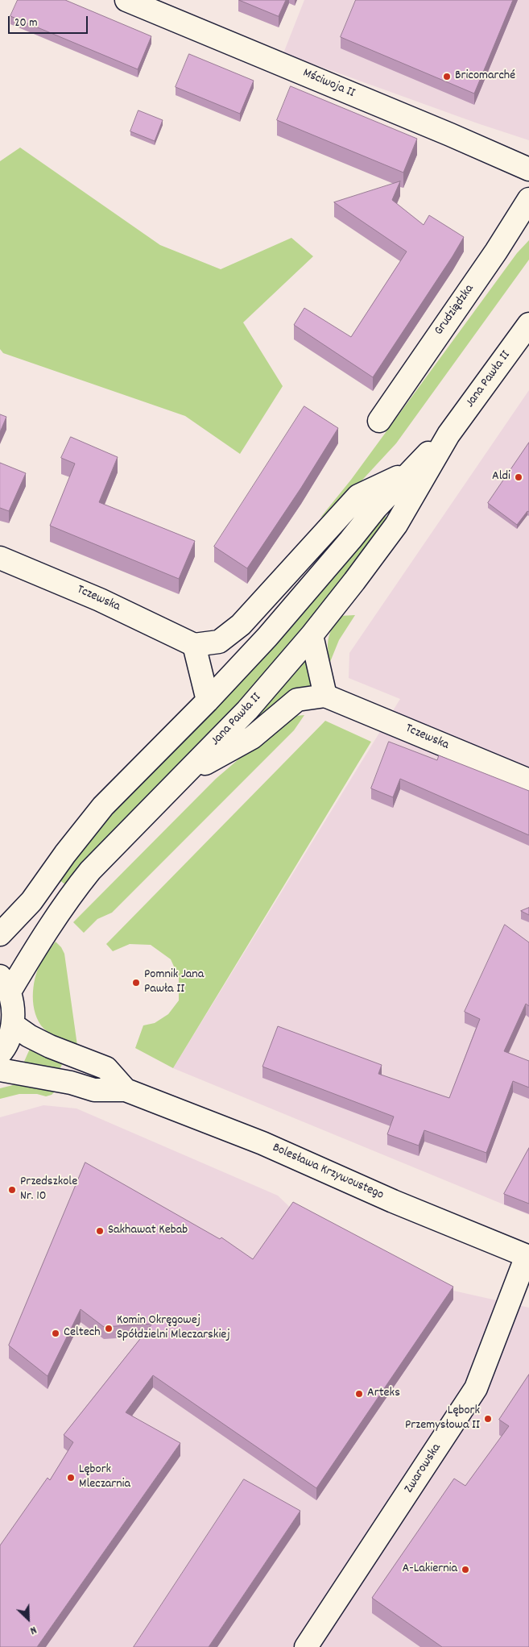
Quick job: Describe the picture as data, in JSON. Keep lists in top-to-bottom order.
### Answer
{
  "streets": {
    "main road": [
      "Mściwoja II",
      "Grudziądzka",
      "Jana Pawła II",
      "Tczewska",
      "Bolesława Krzywoustego",
      "Zwarowska"
    ]
  },
  "crossings": [
    ["Bolesława Krzywoustego", "Zwarowska"]
  ],
  "places": [
    "Bricomarché",
    "Aldi",
    "Pomnik Jana Pawła II",
    "Przedszkole Nr. 10",
    "Sakhawat Kebab",
    "Komin Okręgowej Spółdzielni Mleczarskiej",
    "Celtech",
    "Arteks",
    "Lębork Przemysłowa II",
    "Lębork Mleczarnia",
    "A-Lakiernia"
  ],
  "scale_bar": "20 m",
  "north": "bottom right"
}
